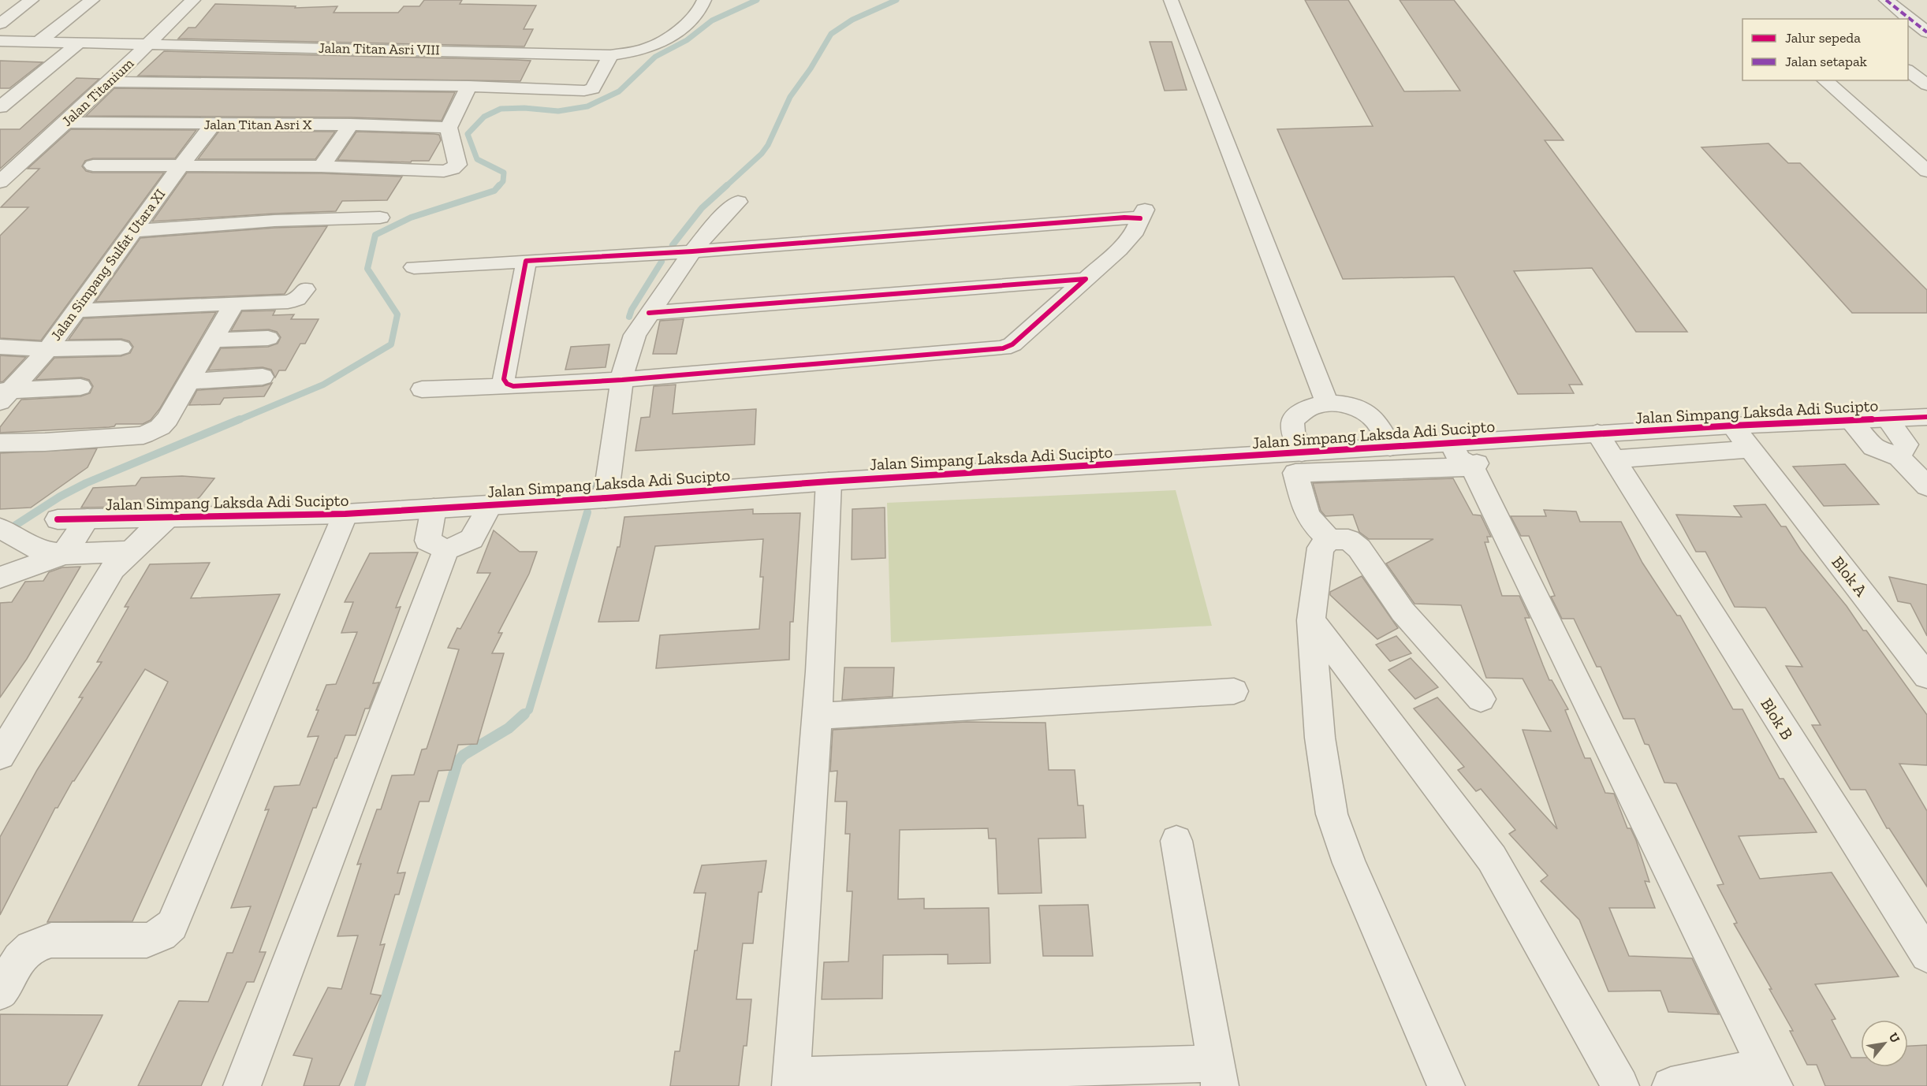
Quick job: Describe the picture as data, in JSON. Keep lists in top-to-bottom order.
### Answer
{
  "streets": {
    "street": [
      "Jalan Titan Asri VIII",
      "Jalan Titanium",
      "Jalan Titan Asri X",
      "Jalan Simpang Sulfat Utara XI",
      "Jalan Simpang Laksda Adi Sucipto",
      "Blok A",
      "Blok B"
    ]
  },
  "crossings": [
    ["Jalan Titan Asri VIII", "Jalan Titanium"],
    ["Jalan Titanium", "Jalan Titan Asri X"],
    ["Jalan Titan Asri X", "Jalan Simpang Sulfat Utara XI"],
    ["Jalan Simpang Laksda Adi Sucipto", "Blok A"],
    ["Jalan Simpang Laksda Adi Sucipto", "Blok B"]
  ],
  "legend": ["Jalur sepeda", "Jalan setapak"],
  "north": "top right"
}
